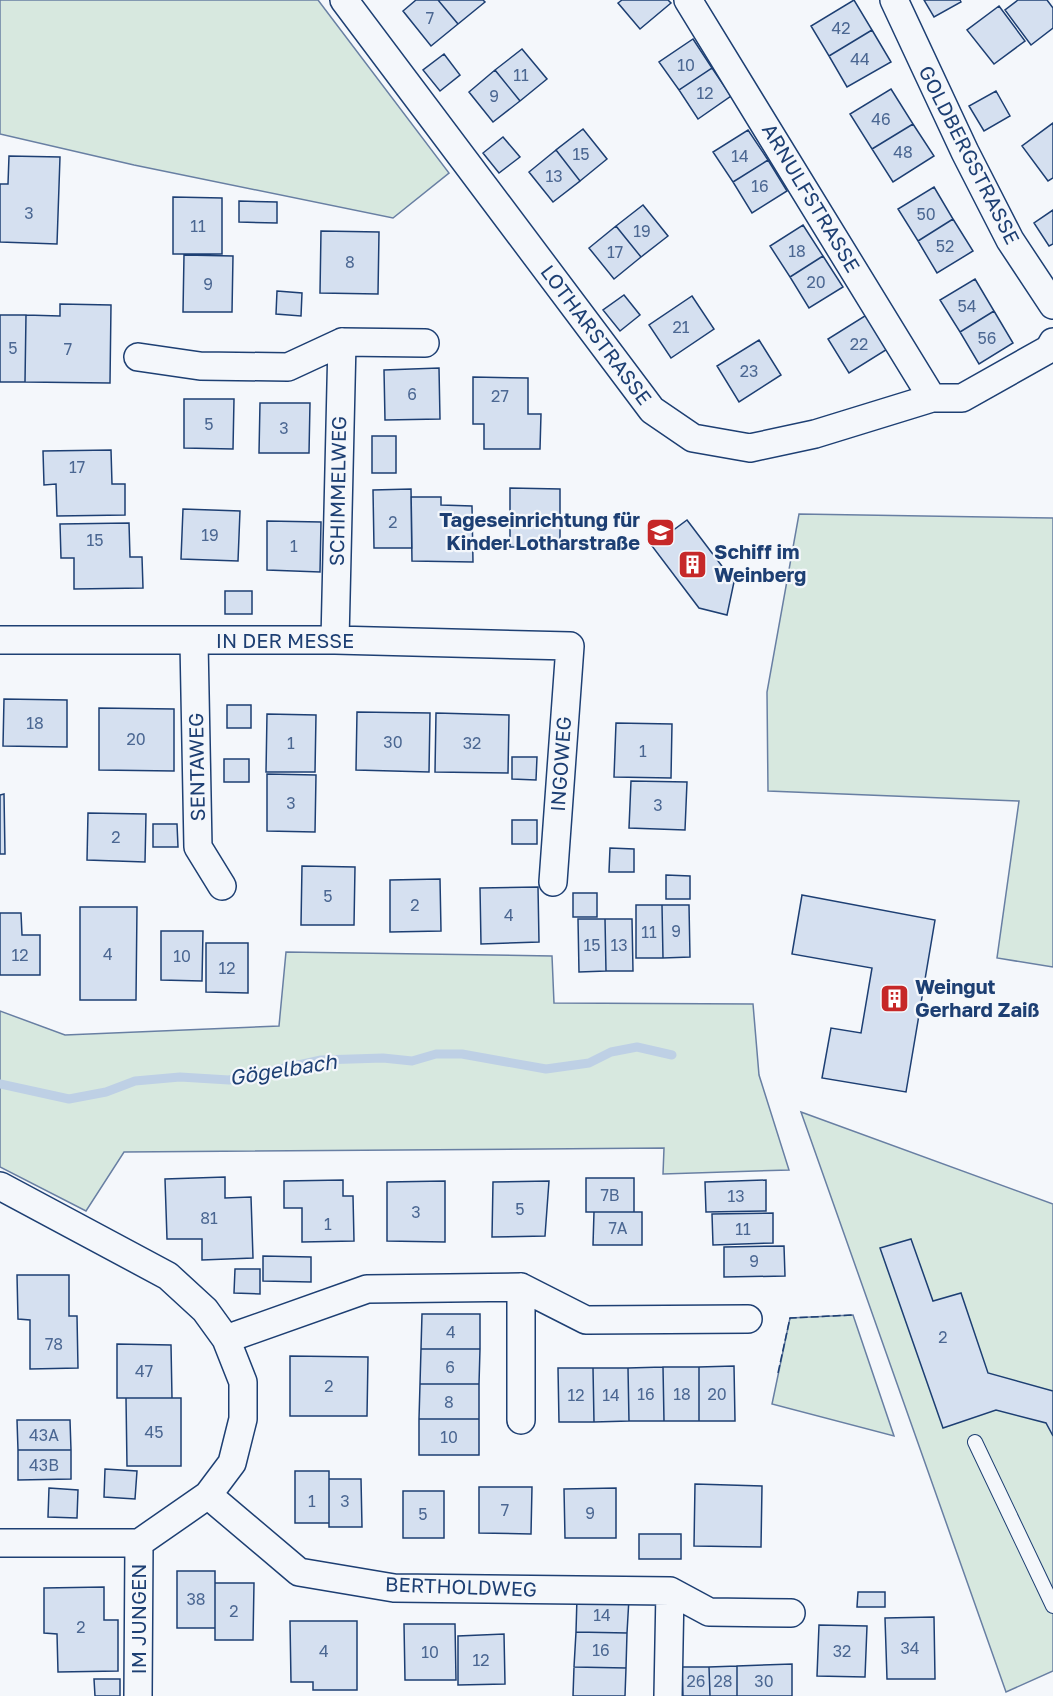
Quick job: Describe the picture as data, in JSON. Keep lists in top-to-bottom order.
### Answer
{
  "streets": {
    "street": [
      "GOLDBERGSTRASSE",
      "ARNULFSTRASSE",
      "LOTHARSTRASSE",
      "SCHIMMELWEG",
      "IN DER MESSE",
      "INGOWEG",
      "SENTAWEG",
      "BERTHOLDWEG",
      "IM JUNGEN"
    ]
  },
  "crossings": [
    ["ARNULFSTRASSE", "LOTHARSTRASSE"],
    ["SCHIMMELWEG", "IN DER MESSE"],
    ["IN DER MESSE", "INGOWEG"],
    ["IN DER MESSE", "SENTAWEG"]
  ],
  "water": ["Gögelbach"],
  "places": {
    "school or university": ["Tageseinrichtung für Kinder Lotharstraße"],
    "building": ["Schiff im Weinberg", "Weingut Gerhard Zaiß"]
  },
  "house_numbers": [
    "7",
    "42",
    "44",
    "10",
    "11",
    "12",
    "9",
    "46",
    "48",
    "15",
    "14",
    "13",
    "16",
    "3",
    "50",
    "11",
    "19",
    "52",
    "18",
    "17",
    "8",
    "20",
    "9",
    "54",
    "21",
    "56",
    "22",
    "5",
    "7",
    "23",
    "6",
    "27",
    "5",
    "3",
    "17",
    "2",
    "19",
    "15",
    "1",
    "18",
    "20",
    "30",
    "1",
    "32",
    "1",
    "3",
    "3",
    "2",
    "5",
    "2",
    "4",
    "9",
    "11",
    "15",
    "13",
    "4",
    "12",
    "10",
    "12",
    "7B",
    "13",
    "5",
    "3",
    "81",
    "1",
    "7A",
    "11",
    "9",
    "4",
    "2",
    "78",
    "6",
    "47",
    "2",
    "16",
    "18",
    "20",
    "12",
    "14",
    "8",
    "45",
    "43A",
    "10",
    "43B",
    "1",
    "3",
    "7",
    "9",
    "5",
    "38",
    "2",
    "14",
    "2",
    "34",
    "16",
    "4",
    "32",
    "10",
    "12",
    "26",
    "28",
    "30"
  ]
}
